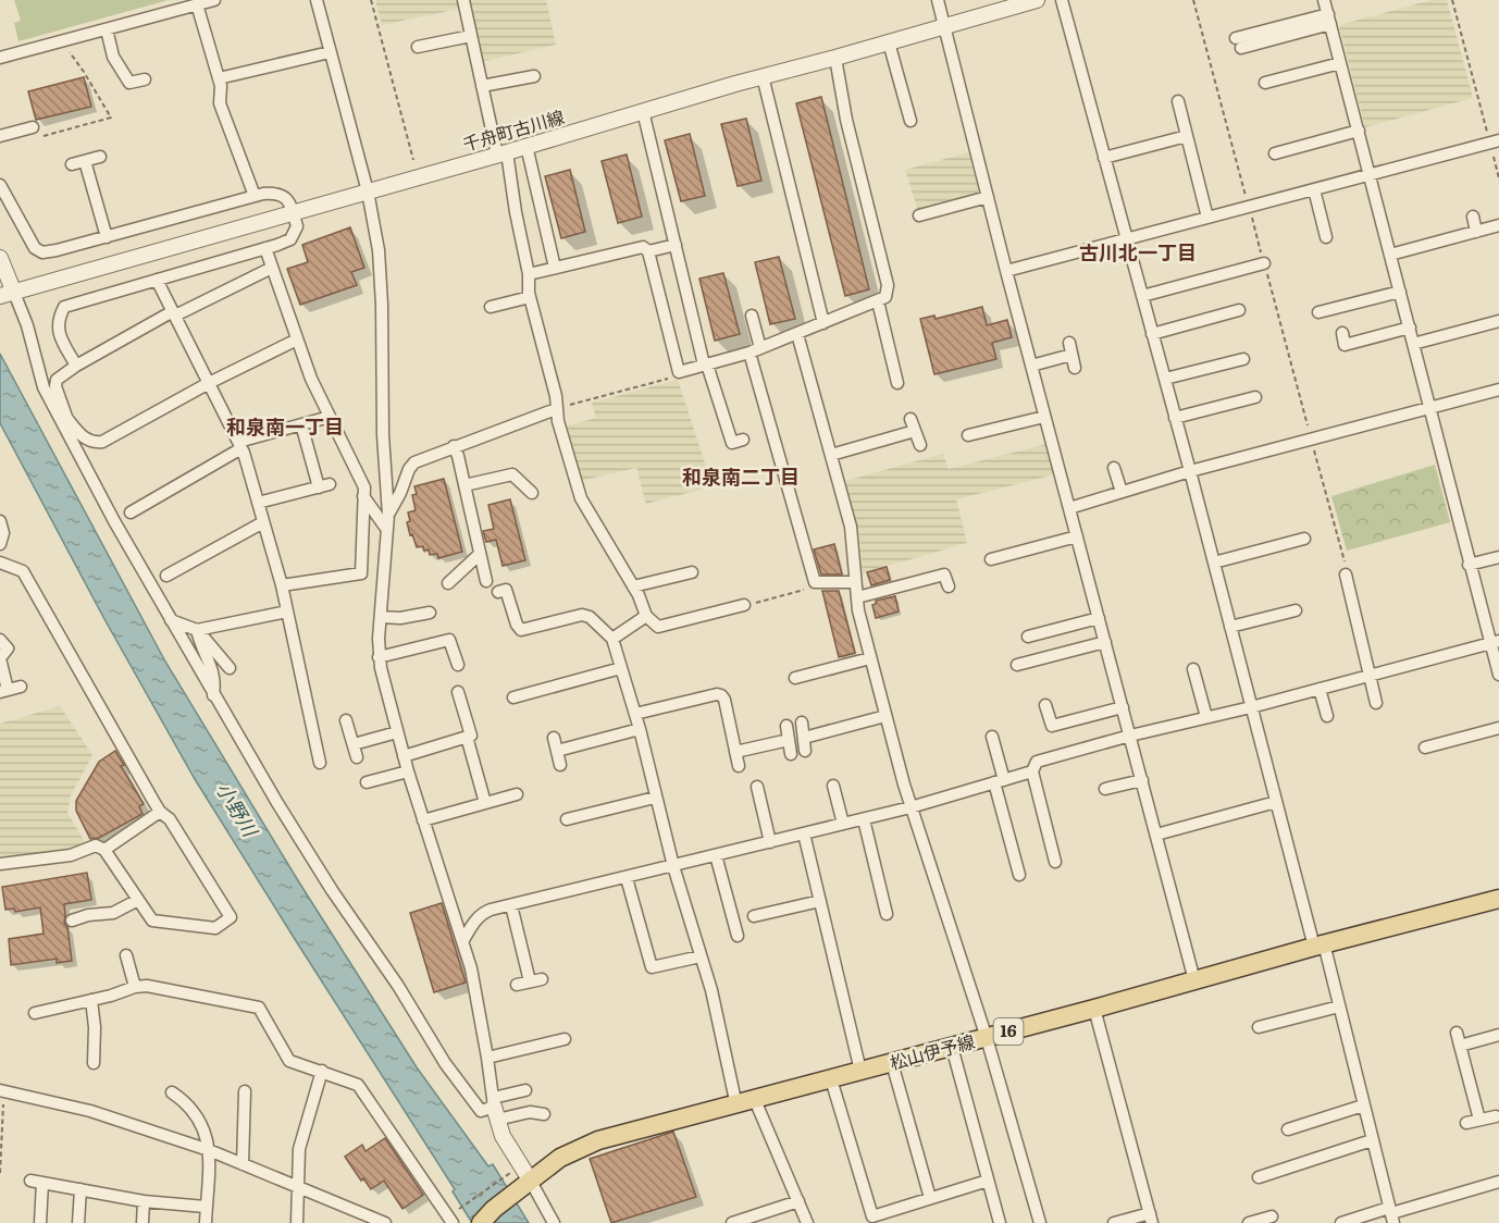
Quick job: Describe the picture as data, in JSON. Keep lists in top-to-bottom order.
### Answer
{
  "streets": {
    "main road": ["16", "松山伊予線"],
    "street": ["千舟町古川線"]
  },
  "crossings": [
    ["16", "松山伊予線"]
  ],
  "districts": ["古川北一丁目", "和泉南一丁目", "和泉南二丁目"],
  "water": ["小野川"]
}
